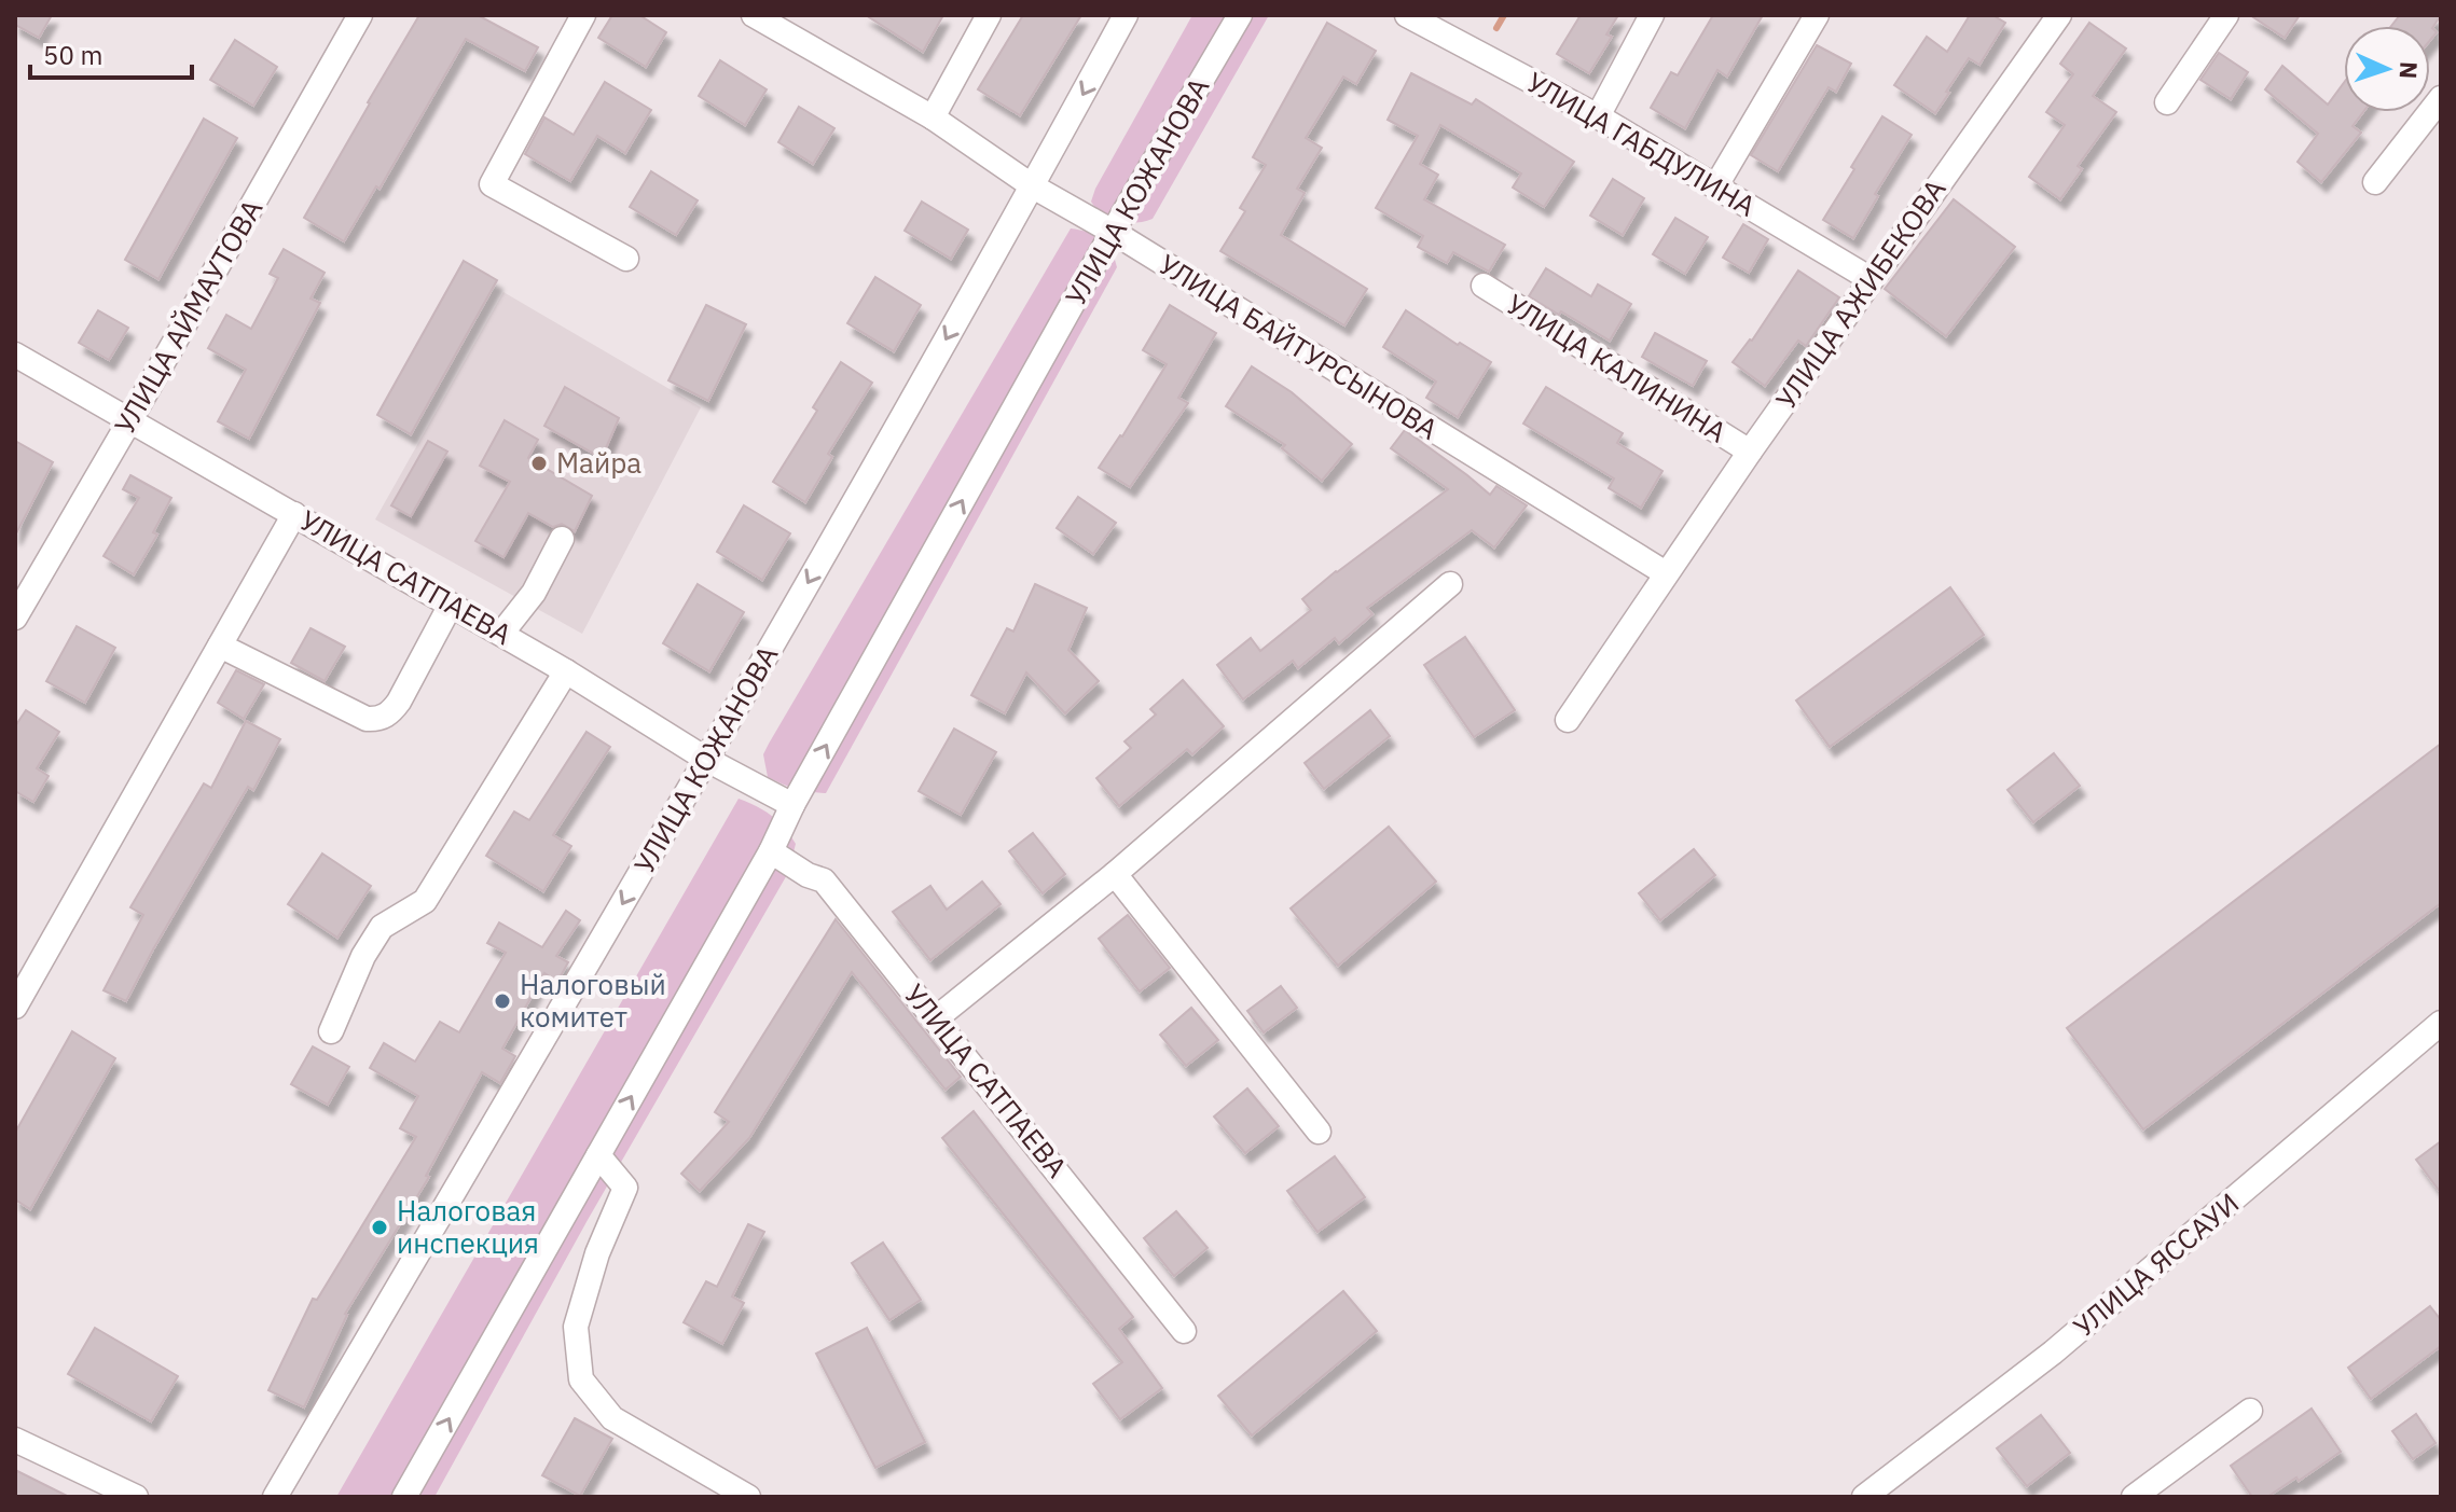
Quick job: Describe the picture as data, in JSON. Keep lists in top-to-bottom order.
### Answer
{
  "streets": {
    "street": [
      "УЛИЦА ГАБДУЛИНА",
      "УЛИЦА КОЖАНОВА",
      "УЛИЦА АЖИБЕКОВА",
      "УЛИЦА АЙМАУТОВА",
      "УЛИЦА БАЙТУРСЫНОВА",
      "УЛИЦА КАЛИНИНА",
      "УЛИЦА САТПАЕВА",
      "УЛИЦА ЯССАУИ"
    ]
  },
  "crossings": [
    ["УЛИЦА ГАБДУЛИНА", "УЛИЦА АЖИБЕКОВА"],
    ["УЛИЦА КОЖАНОВА", "УЛИЦА БАЙТУРСЫНОВА"],
    ["УЛИЦА КОЖАНОВА", "УЛИЦА САТПАЕВА"],
    ["УЛИЦА АЖИБЕКОВА", "УЛИЦА БАЙТУРСЫНОВА"],
    ["УЛИЦА АЖИБЕКОВА", "УЛИЦА КАЛИНИНА"],
    ["УЛИЦА АЙМАУТОВА", "УЛИЦА САТПАЕВА"]
  ],
  "places": ["Майра", "Налоговый комитет", "Налоговая инспекция"],
  "scale_bar": "50 m",
  "north": "right"
}
